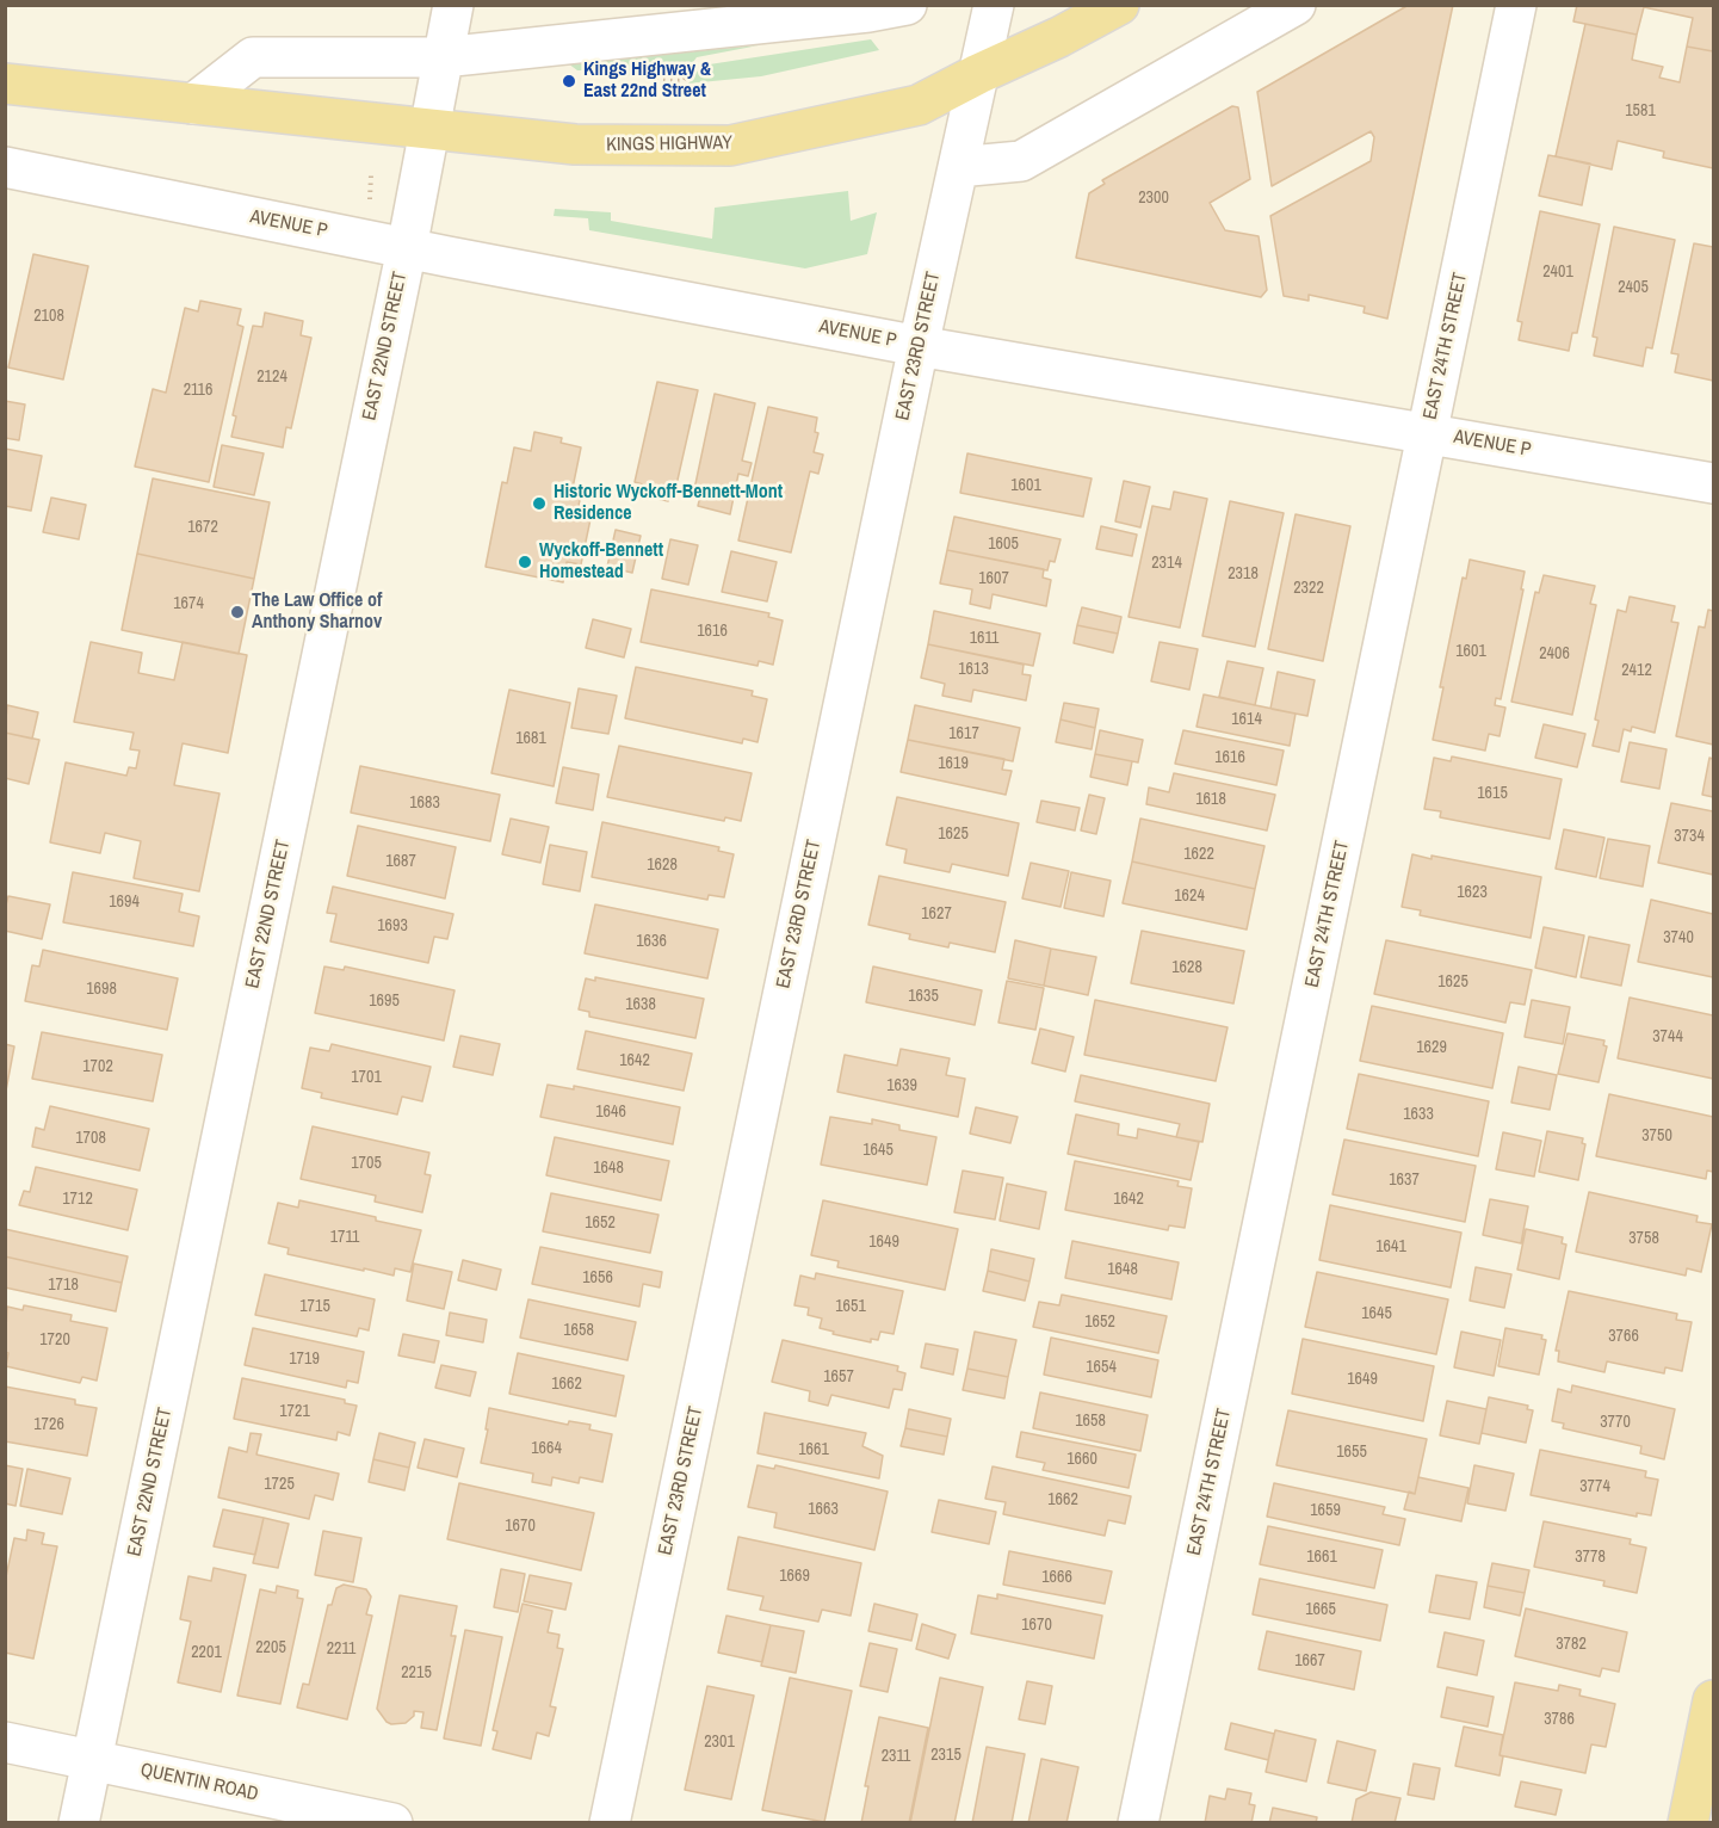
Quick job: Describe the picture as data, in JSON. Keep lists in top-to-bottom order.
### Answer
{
  "streets": {
    "main road": ["KINGS HIGHWAY"],
    "street": [
      "AVENUE P",
      "EAST 22ND STREET",
      "EAST 23RD STREET",
      "EAST 24TH STREET",
      "QUENTIN ROAD"
    ]
  },
  "crossings": [
    ["KINGS HIGHWAY", "EAST 22ND STREET"],
    ["KINGS HIGHWAY", "EAST 23RD STREET"],
    ["AVENUE P", "EAST 22ND STREET"],
    ["AVENUE P", "EAST 23RD STREET"],
    ["AVENUE P", "EAST 24TH STREET"],
    ["EAST 22ND STREET", "QUENTIN ROAD"]
  ],
  "places": [
    "Kings Highway & East 22nd Street",
    "Historic Wyckoff-Bennett-Mont Residence",
    "Wyckoff-Bennett Homestead",
    "The Law Office of Anthony Sharnov"
  ],
  "house_numbers": [
    "1581",
    "2300",
    "2401",
    "2405",
    "2108",
    "2124",
    "2116",
    "1601",
    "1672",
    "1605",
    "2314",
    "2318",
    "1607",
    "2322",
    "1674",
    "1616",
    "1611",
    "1601",
    "2406",
    "1613",
    "2412",
    "1614",
    "1617",
    "1681",
    "1616",
    "1619",
    "1615",
    "1618",
    "1683",
    "1625",
    "3734",
    "1622",
    "1687",
    "1628",
    "1623",
    "1624",
    "1694",
    "1627",
    "1693",
    "3740",
    "1636",
    "1628",
    "1625",
    "1698",
    "1635",
    "1695",
    "1638",
    "3744",
    "1629",
    "1642",
    "1702",
    "1701",
    "1639",
    "1646",
    "1633",
    "3750",
    "1708",
    "1645",
    "1705",
    "1648",
    "1637",
    "1712",
    "1642",
    "1652",
    "1711",
    "3758",
    "1649",
    "1641",
    "1648",
    "1656",
    "1718",
    "1715",
    "1651",
    "1645",
    "1652",
    "1658",
    "3766",
    "1720",
    "1719",
    "1654",
    "1657",
    "1649",
    "1662",
    "1721",
    "1658",
    "3770",
    "1726",
    "1664",
    "1661",
    "1655",
    "1660",
    "1725",
    "3774",
    "1662",
    "1663",
    "1659",
    "1670",
    "1661",
    "3778",
    "1669",
    "1666",
    "1665",
    "1670",
    "3782",
    "2205",
    "2211",
    "2201",
    "1667",
    "2215",
    "3786",
    "2301",
    "2315",
    "2311"
  ]
}
